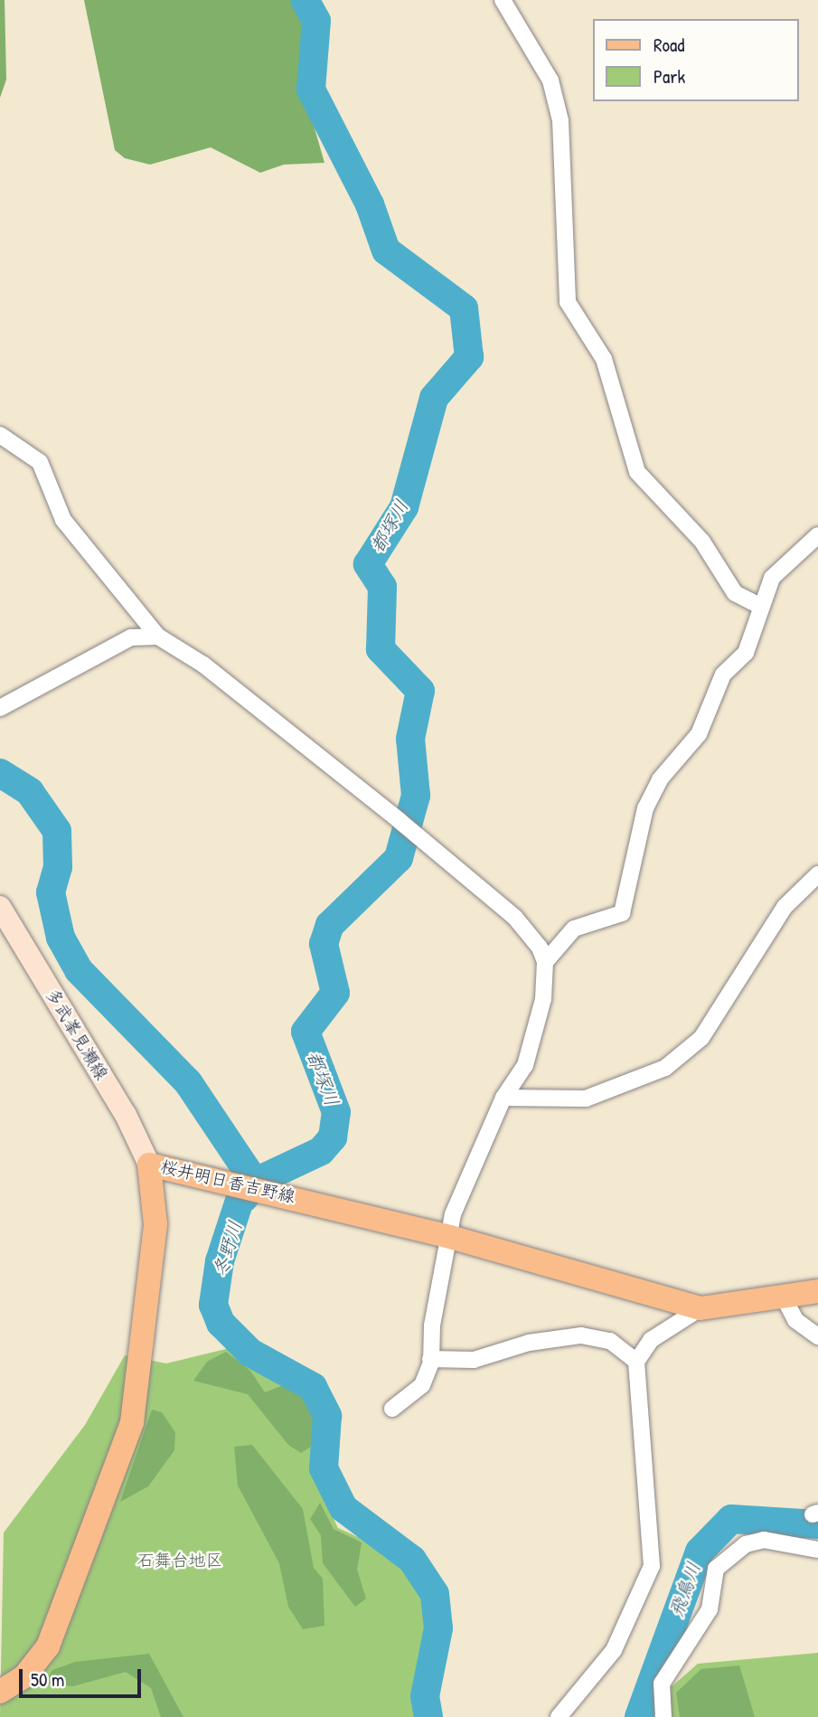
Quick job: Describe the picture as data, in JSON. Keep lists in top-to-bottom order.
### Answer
{
  "streets": {
    "main road": ["多武峯見瀬線", "桜井明日香吉野線"]
  },
  "crossings": [
    ["多武峯見瀬線", "桜井明日香吉野線"]
  ],
  "water": ["都塚川", "冬野川", "飛鳥川"],
  "parks": ["石舞台地区"],
  "legend": ["Road", "Park"],
  "scale_bar": "50 m"
}
